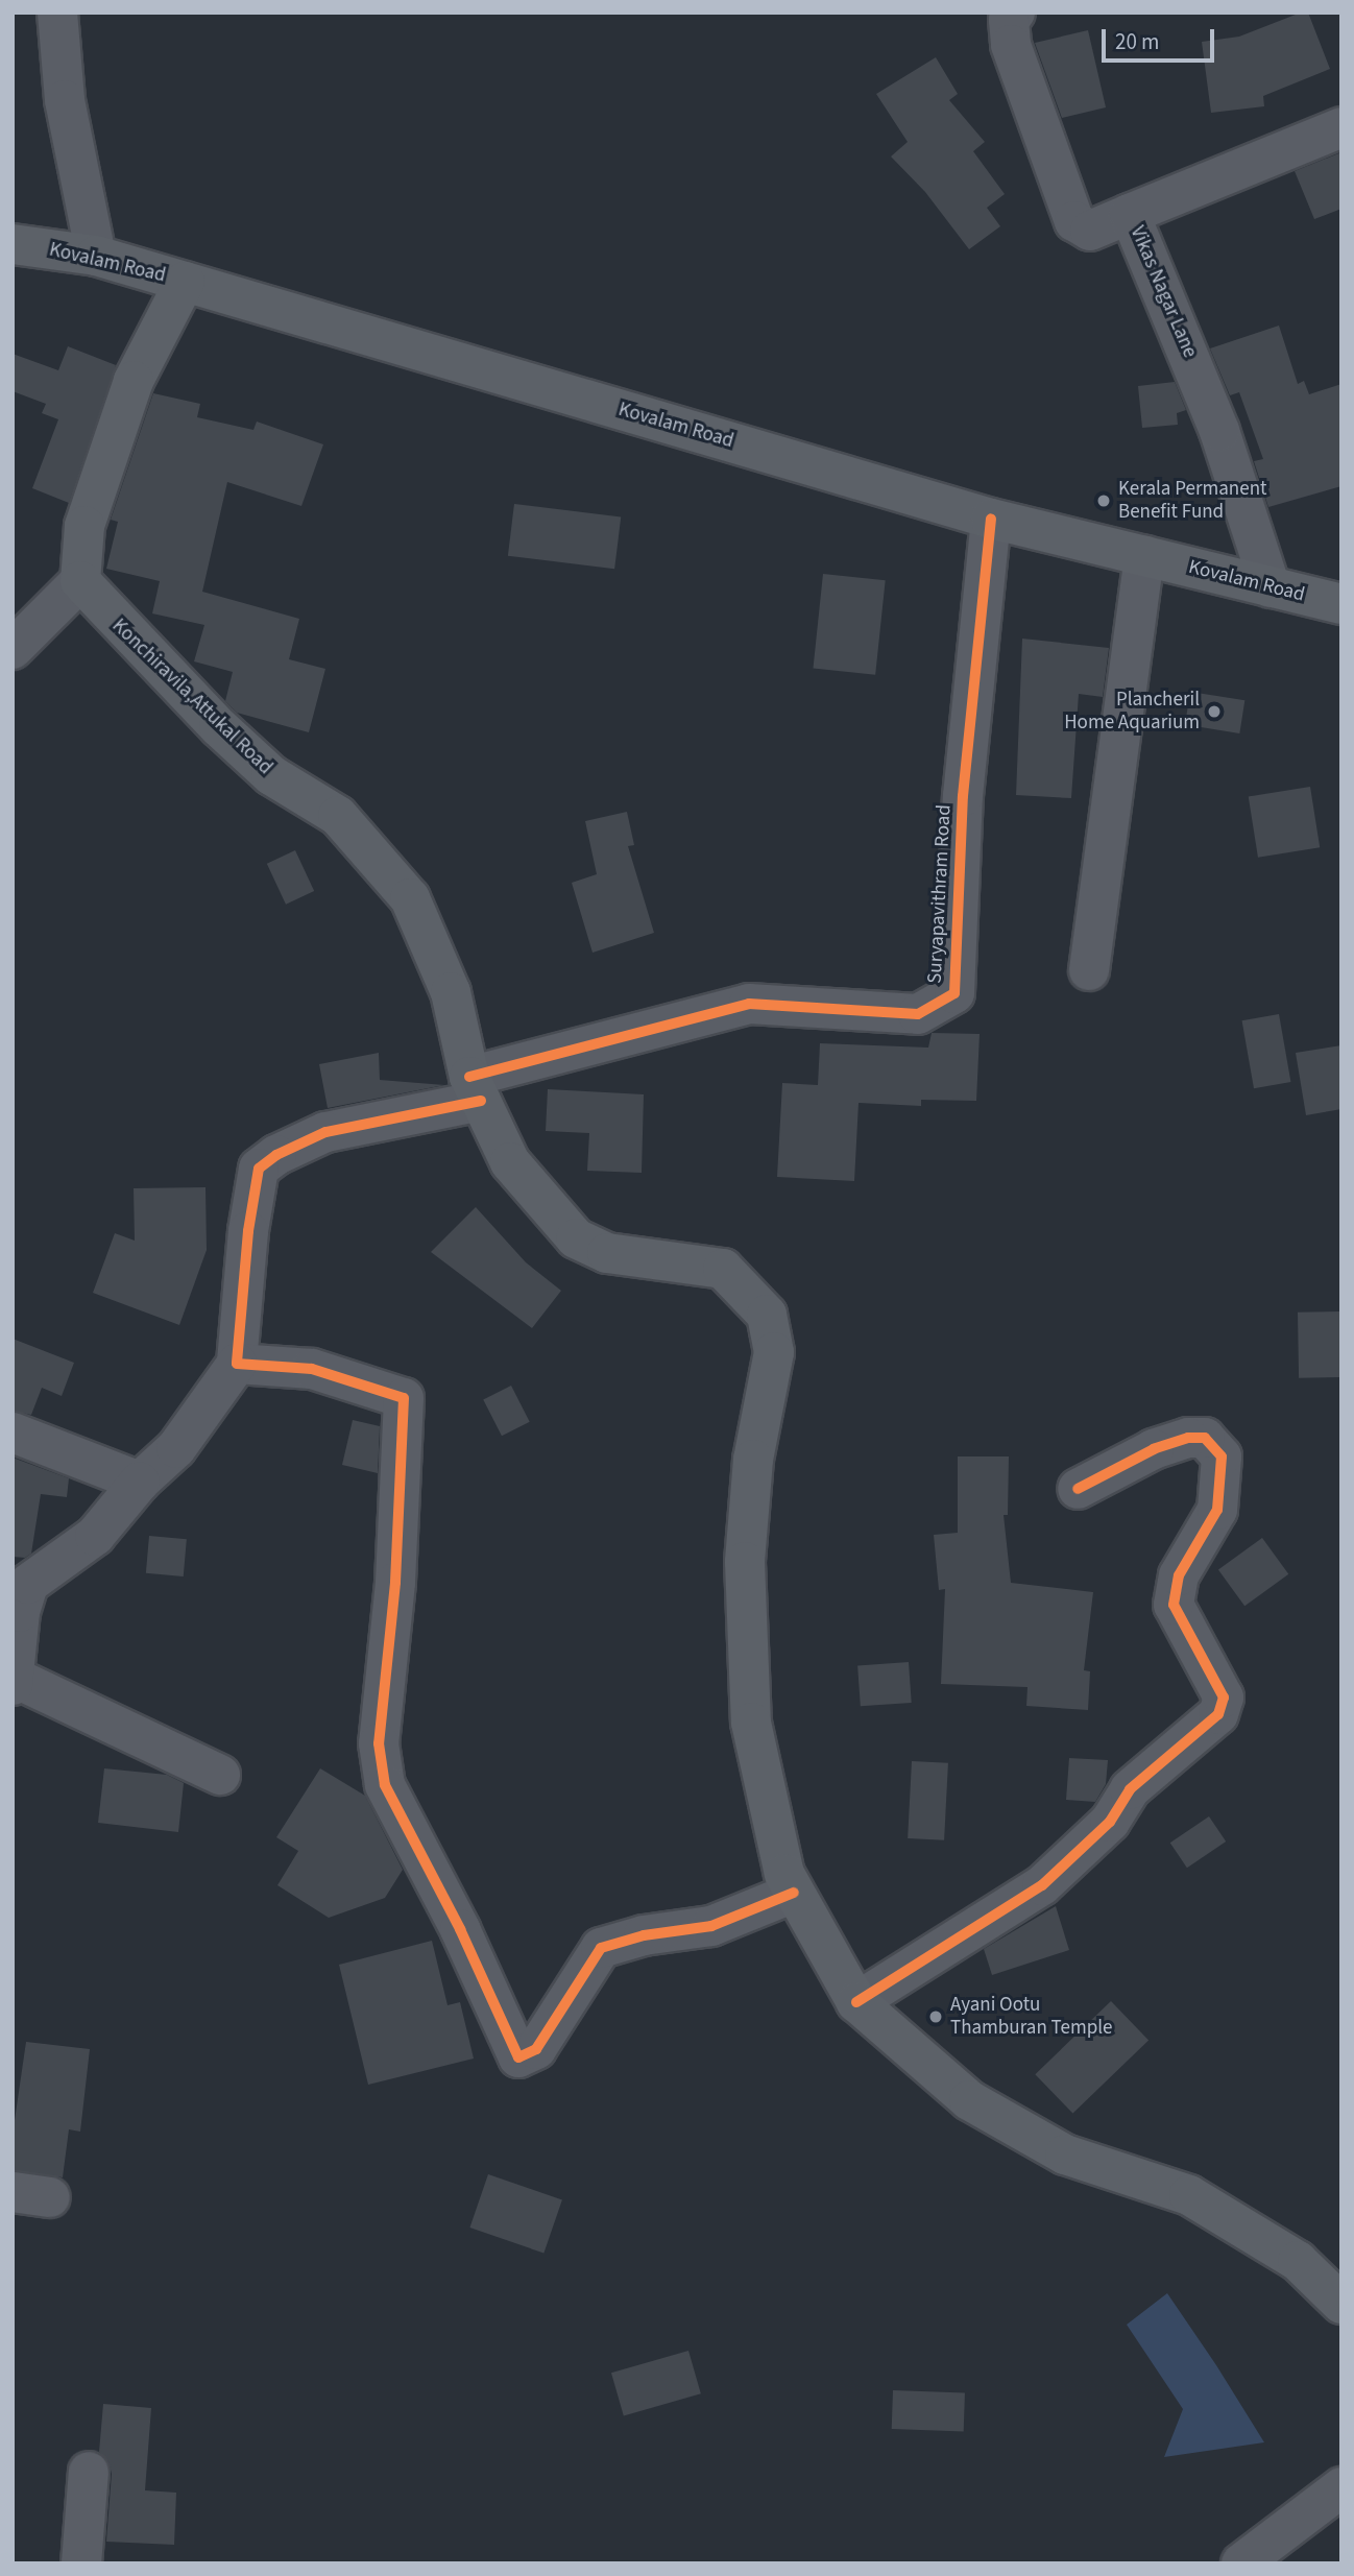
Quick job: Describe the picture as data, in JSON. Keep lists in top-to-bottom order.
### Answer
{
  "streets": {
    "main road": ["Kovalam Road", "Konchiravila,Attukal Road"],
    "street": ["Vikas Nagar Lane", "Suryapavithram Road"]
  },
  "crossings": [
    ["Kovalam Road", "Vikas Nagar Lane"],
    ["Kovalam Road", "Suryapavithram Road"],
    ["Konchiravila,Attukal Road", "Suryapavithram Road"]
  ],
  "places": ["Kerala Permanent Benefit Fund", "Plancheril Home Aquarium", "Ayani Ootu Thamburan Temple"],
  "scale_bar": "20 m"
}
